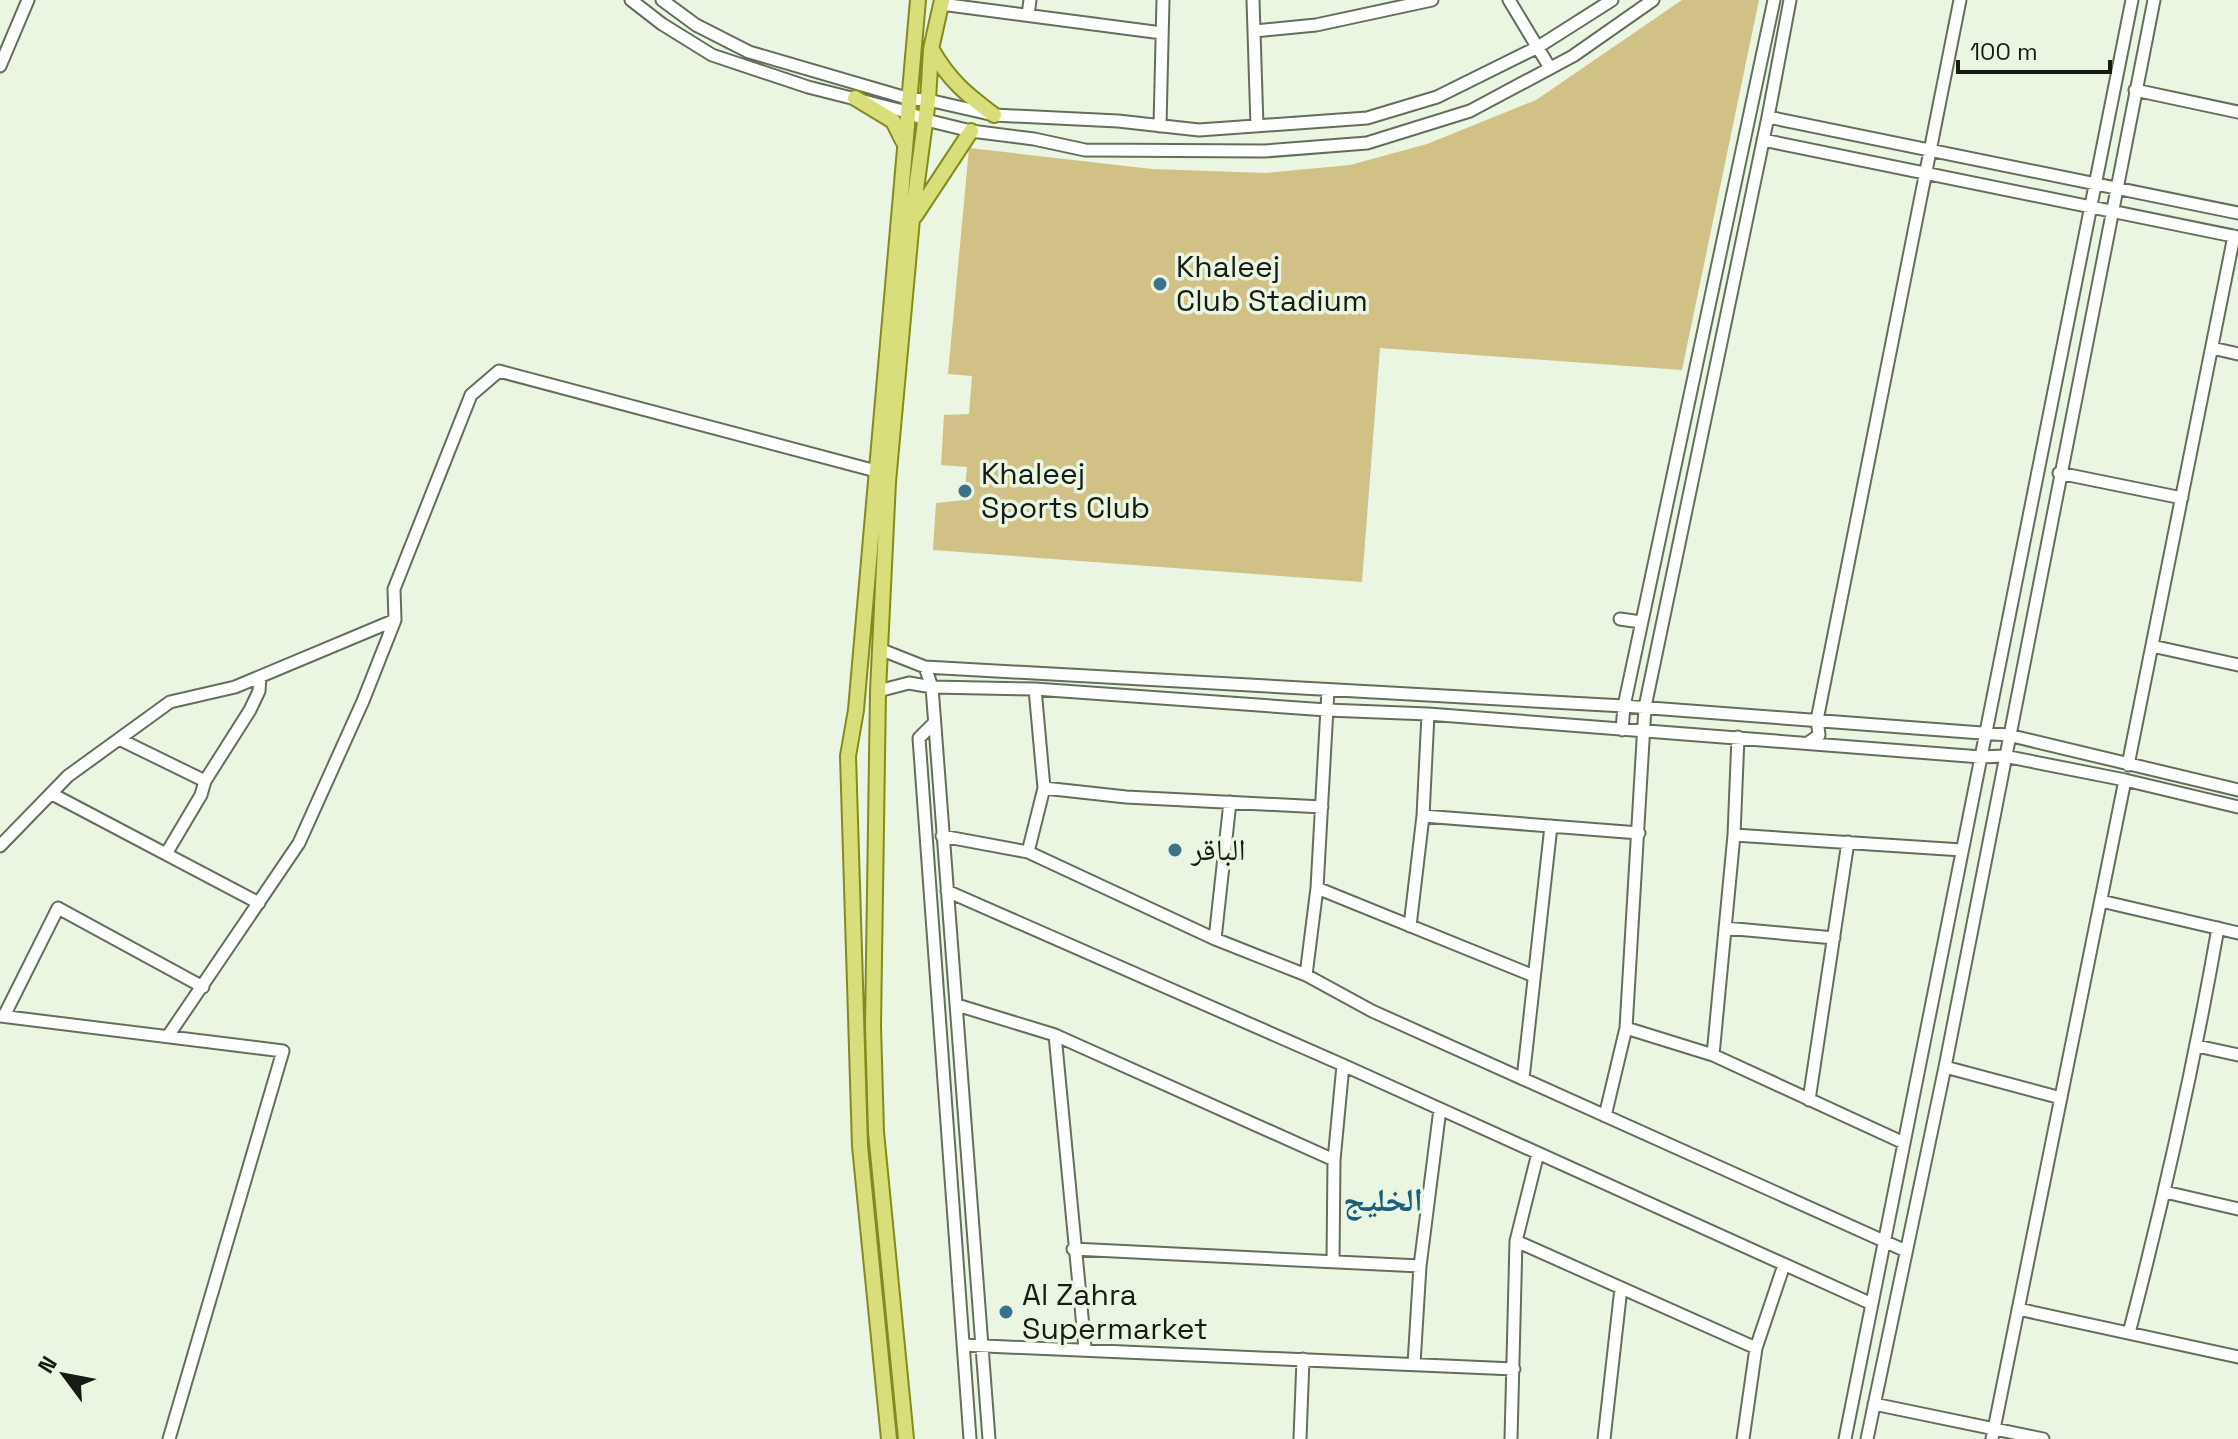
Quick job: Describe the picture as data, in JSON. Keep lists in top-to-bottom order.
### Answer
{
  "districts": ["الخليج"],
  "places": [
    "Khaleej Club Stadium",
    "Khaleej Sports Club",
    "الباقر",
    "Al Zahra Supermarket"
  ],
  "scale_bar": "100 m",
  "north": "top left"
}
